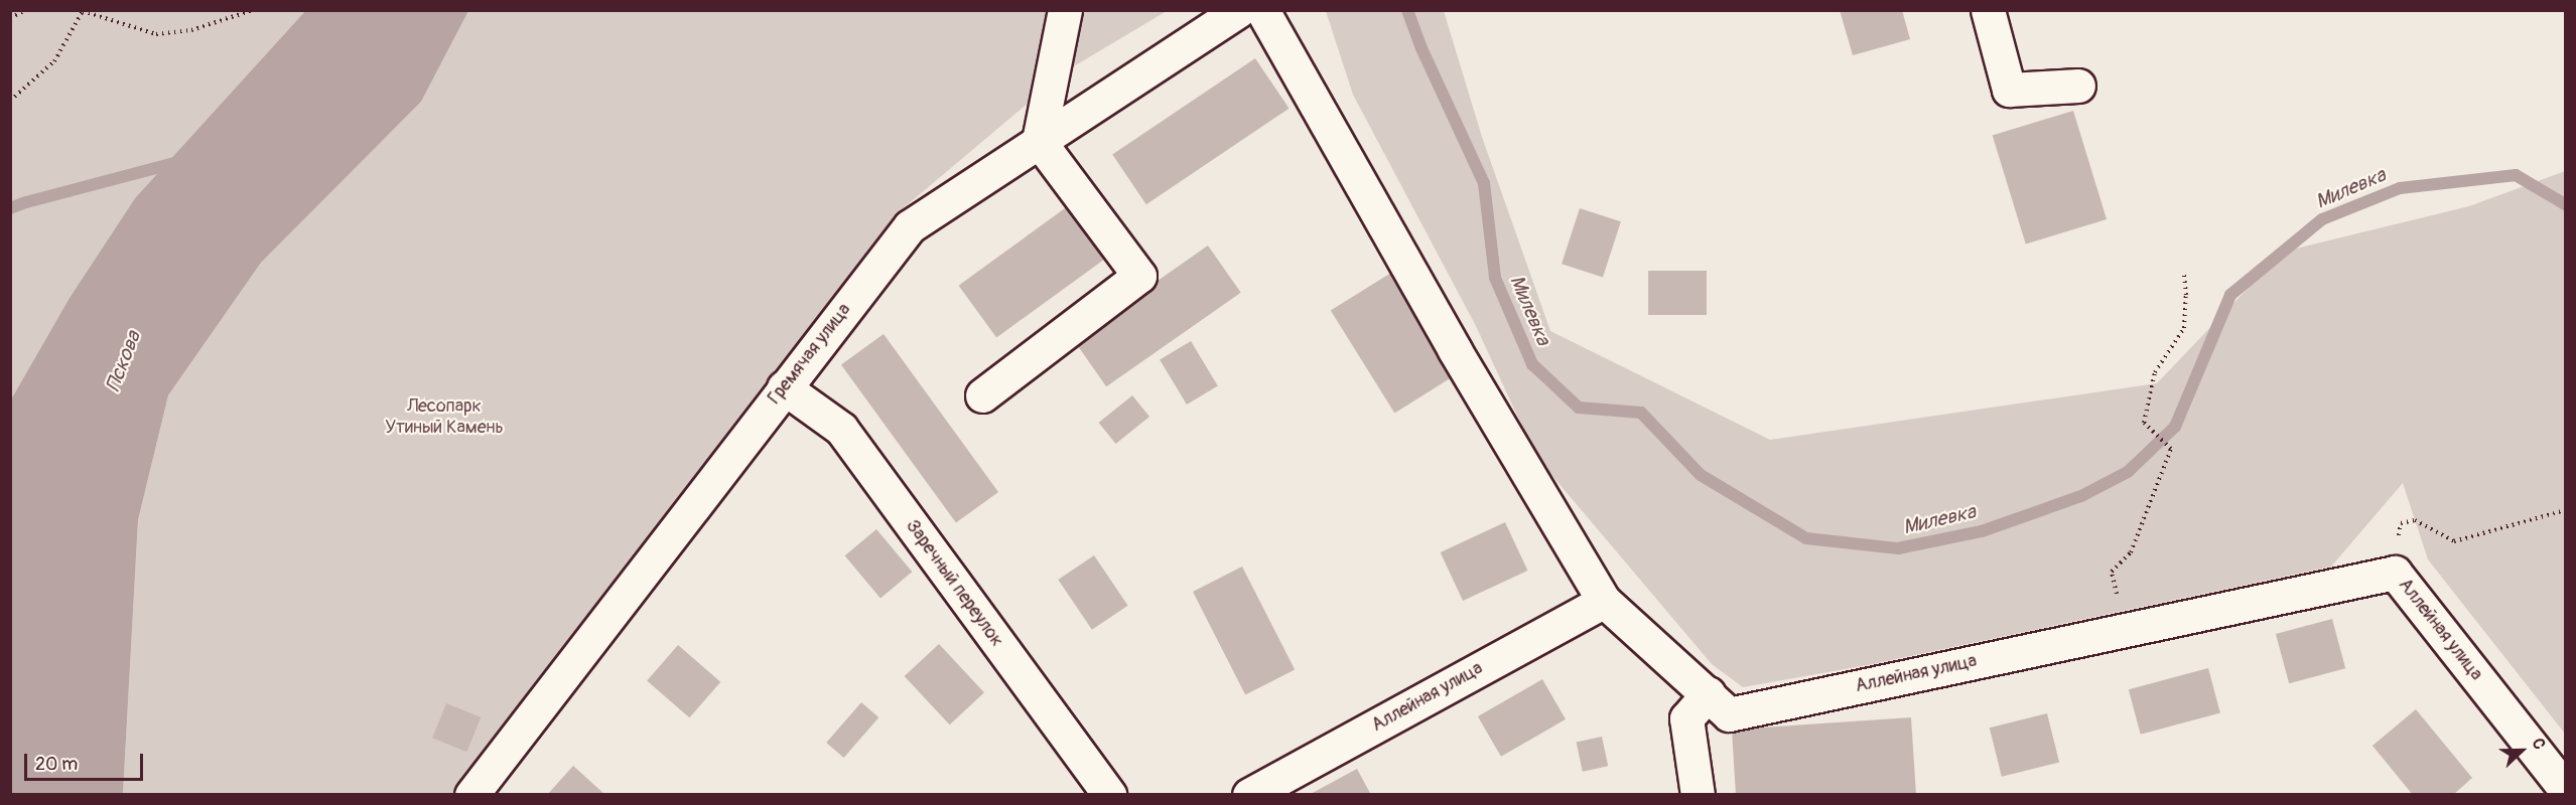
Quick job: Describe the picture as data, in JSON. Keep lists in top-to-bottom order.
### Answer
{
  "streets": {
    "street": ["Гремячая улица", "Заречный переулок", "Аллейная улица"]
  },
  "crossings": [
    ["Гремячая улица", "Заречный переулок"]
  ],
  "water": ["Милевка", "Пскова"],
  "parks": ["Лесопарк Утиный Камень"],
  "scale_bar": "20 m",
  "north": "right"
}
